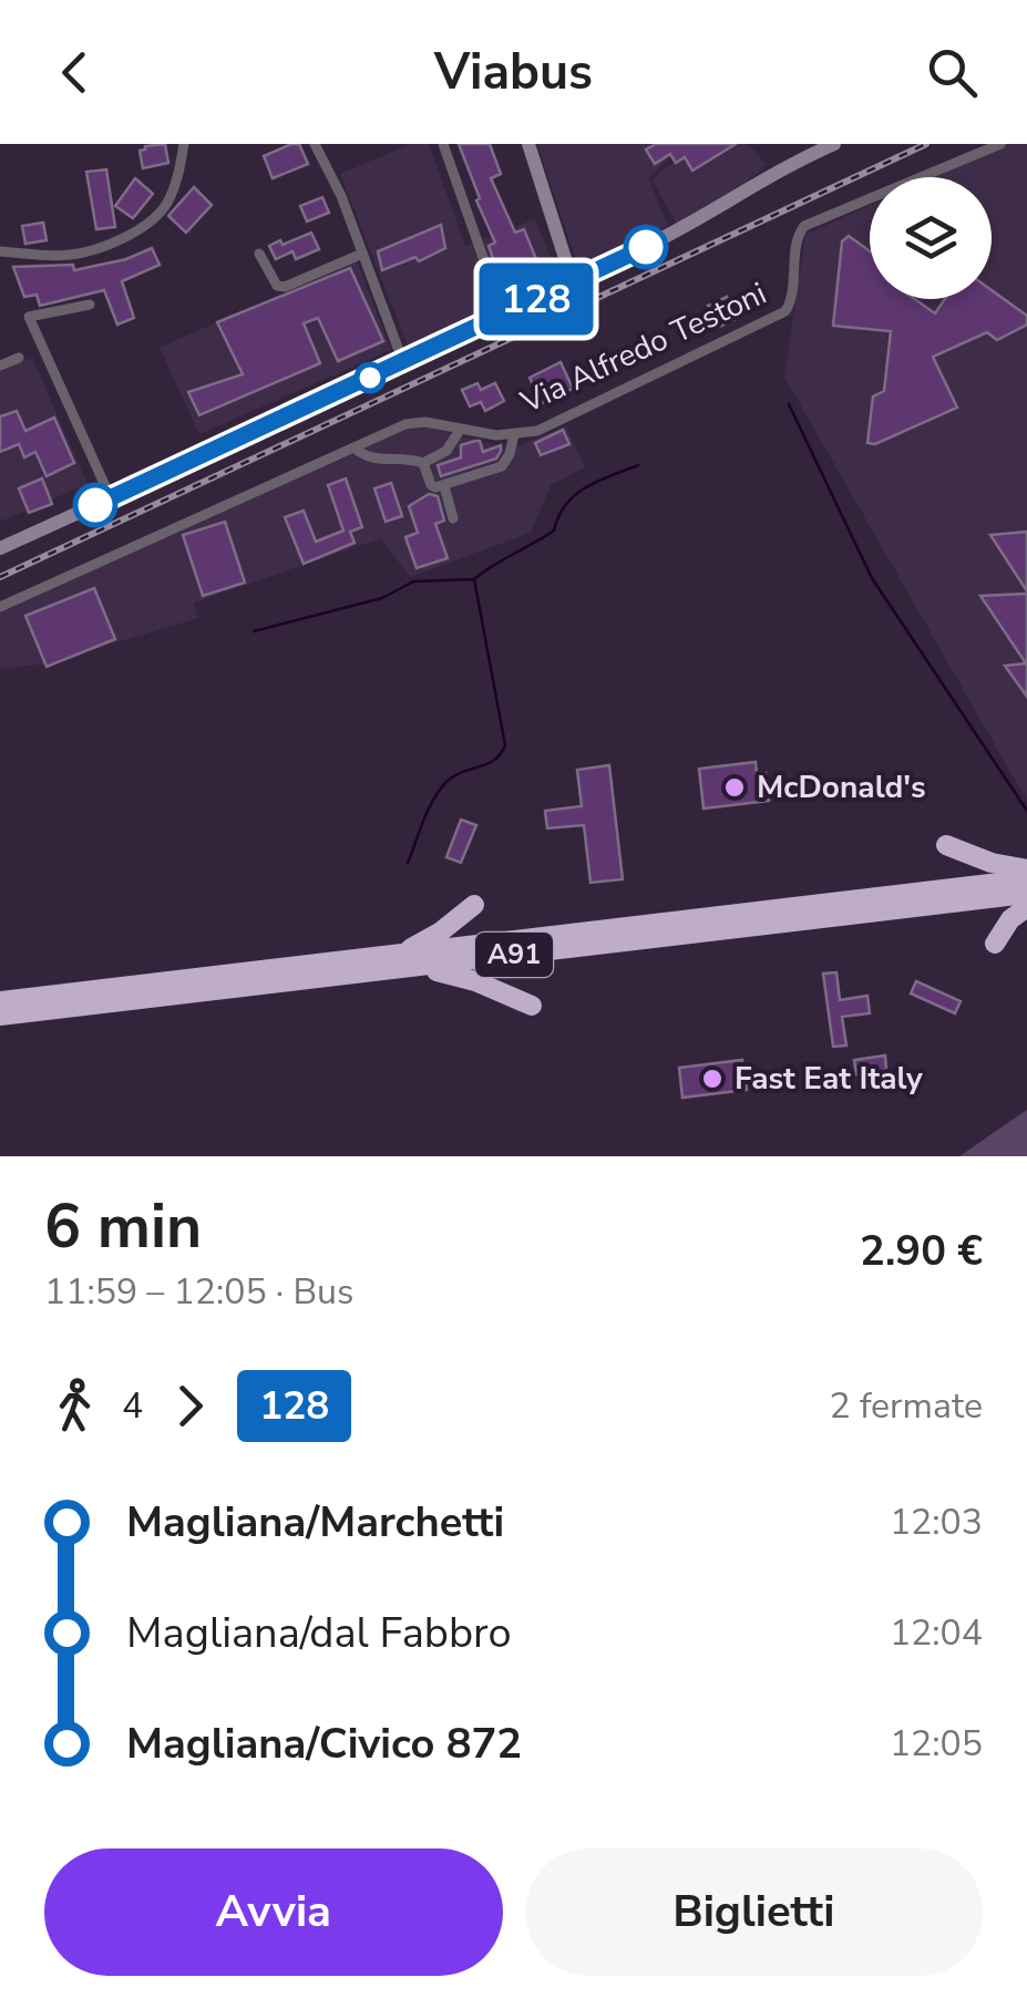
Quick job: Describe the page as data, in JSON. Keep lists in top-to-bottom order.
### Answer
{
  "streets": {
    "highway": ["A91"],
    "street": ["Via Alfredo Testoni"]
  },
  "places": ["McDonald's", "Fast Eat Italy"],
  "lines": ["bus line 128"],
  "page": {
    "header": "Viabus",
    "on_map": "128",
    "heading": ["6 min", "11:59 – 12:05 · Bus", "2.90 €"],
    "legs": ["4", "128", "2 fermate"],
    "list": [
      {
        "name": "Magliana/Marchetti",
        "value": "12:03"
      },
      {
        "name": "Magliana/dal Fabbro",
        "value": "12:04"
      },
      {
        "name": "Magliana/Civico 872",
        "value": "12:05"
      }
    ],
    "buttons": ["Avvia", "Biglietti"]
  }
}
